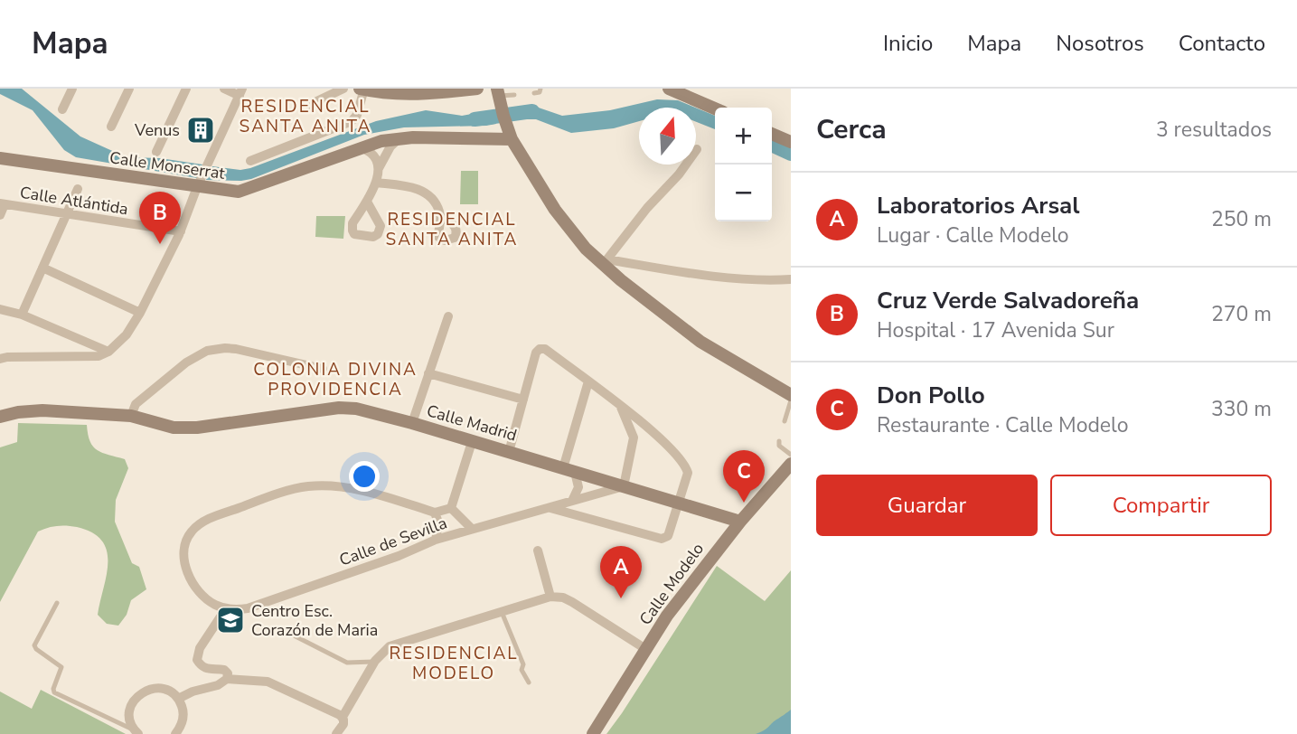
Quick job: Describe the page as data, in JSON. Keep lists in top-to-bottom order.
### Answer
{
  "streets": {
    "street": [
      "Calle Monserrat",
      "Calle Atlántida",
      "Calle Madrid",
      "Calle de Sevilla",
      "Calle Modelo"
    ]
  },
  "crossings": [
    ["Calle Madrid", "Calle de Sevilla"],
    ["Calle Madrid", "Calle Modelo"]
  ],
  "districts": [
    "RESIDENCIAL SANTA ANITA",
    "RESIDENCIAL SANTA ANITA",
    "COLONIA DIVINA PROVIDENCIA",
    "RESIDENCIAL MODELO"
  ],
  "places": {
    "building": ["Venus"],
    "school or university": ["Centro Esc. Corazón de Maria"]
  },
  "north": "top",
  "page": {
    "header": "Mapa",
    "nav": [
      "Inicio",
      "Mapa",
      "Nosotros",
      "Contacto"
    ],
    "heading": ["Cerca", "3 resultados"],
    "map_buttons": ["+", "−"],
    "list": [
      {
        "mark": "A",
        "name": "Laboratorios Arsal",
        "note": "Lugar · Calle Modelo",
        "value": "250 m"
      },
      {
        "mark": "B",
        "name": "Cruz Verde Salvadoreña",
        "note": "Hospital · 17 Avenida Sur",
        "value": "270 m"
      },
      {
        "mark": "C",
        "name": "Don Pollo",
        "note": "Restaurante · Calle Modelo",
        "value": "330 m"
      }
    ],
    "pins": ["B", "C", "A"],
    "buttons": ["Guardar", "Compartir"]
  }
}
